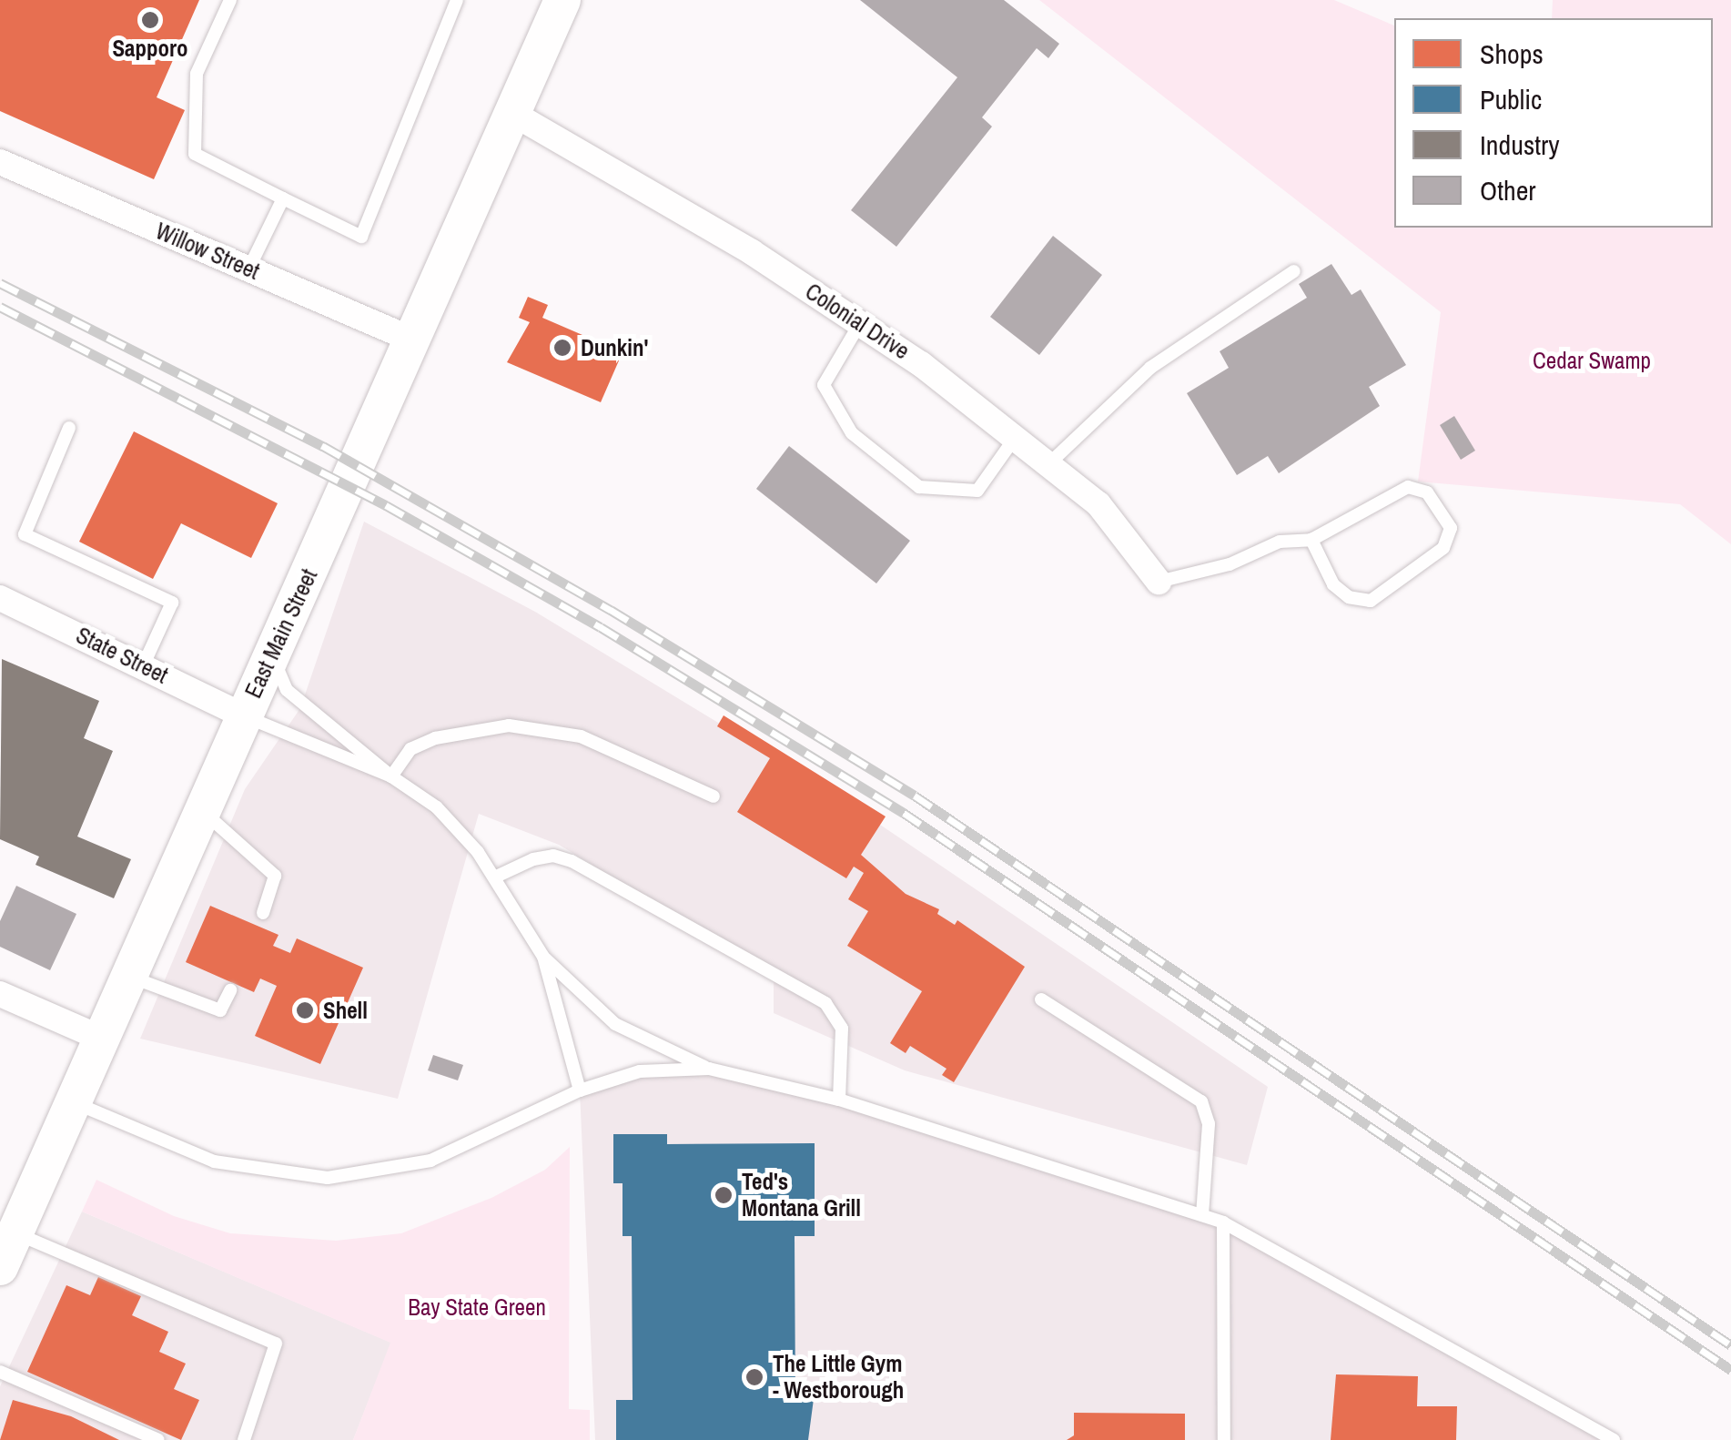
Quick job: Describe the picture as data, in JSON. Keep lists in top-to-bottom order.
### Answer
{
  "streets": {
    "main road": ["East Main Street"],
    "street": ["Willow Street", "Colonial Drive", "State Street"]
  },
  "crossings": [
    ["Willow Street", "East Main Street"],
    ["Colonial Drive", "East Main Street"],
    ["East Main Street", "State Street"]
  ],
  "parks": ["Cedar Swamp", "Bay State Green"],
  "places": [
    "Sapporo",
    "Dunkin'",
    "Shell",
    "Ted's Montana Grill",
    "The Little Gym - Westborough"
  ],
  "legend": [
    "Shops",
    "Public",
    "Industry",
    "Other"
  ]
}
